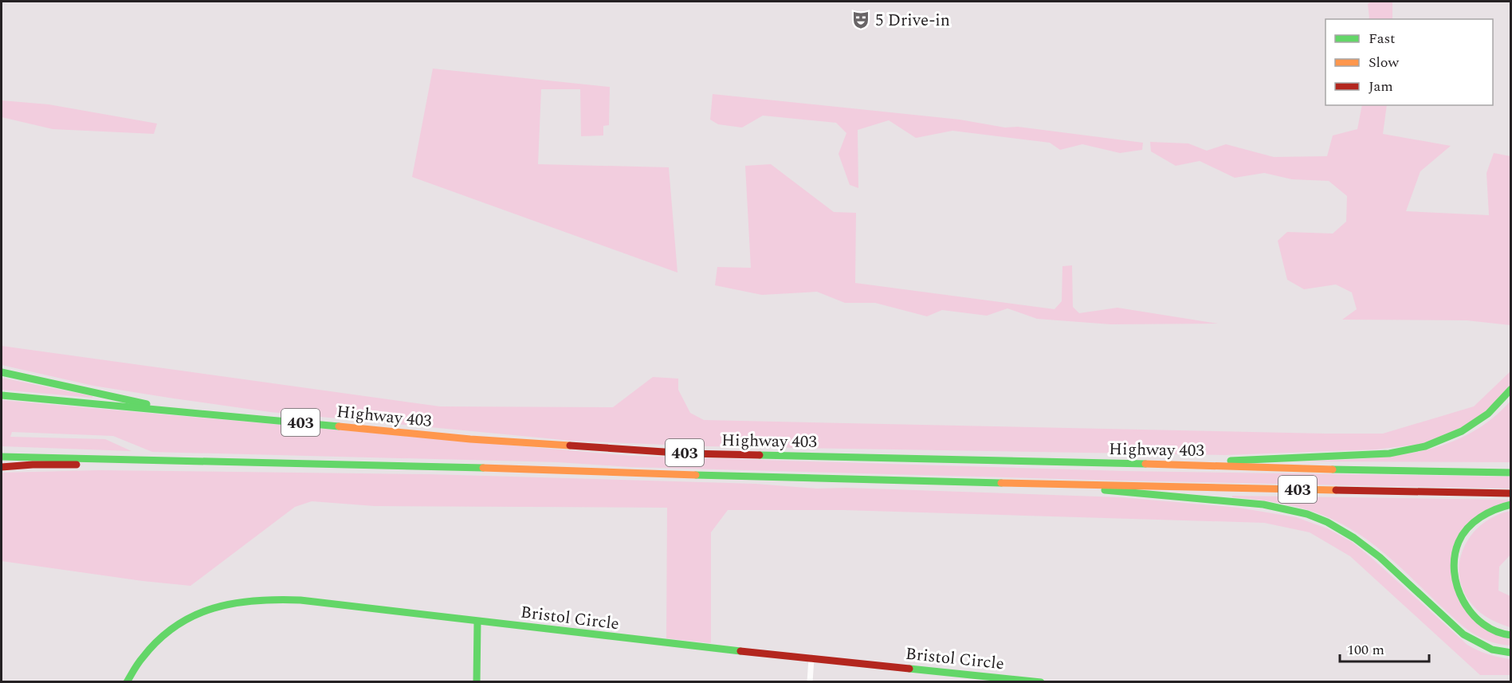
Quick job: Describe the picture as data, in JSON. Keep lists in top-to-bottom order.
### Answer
{
  "streets": {
    "main road": ["Highway 403", "403", "Bristol Circle"]
  },
  "places": {
    "theatre": ["5 Drive-in"]
  },
  "legend": ["Fast", "Slow", "Jam"],
  "scale_bar": "100 m"
}
